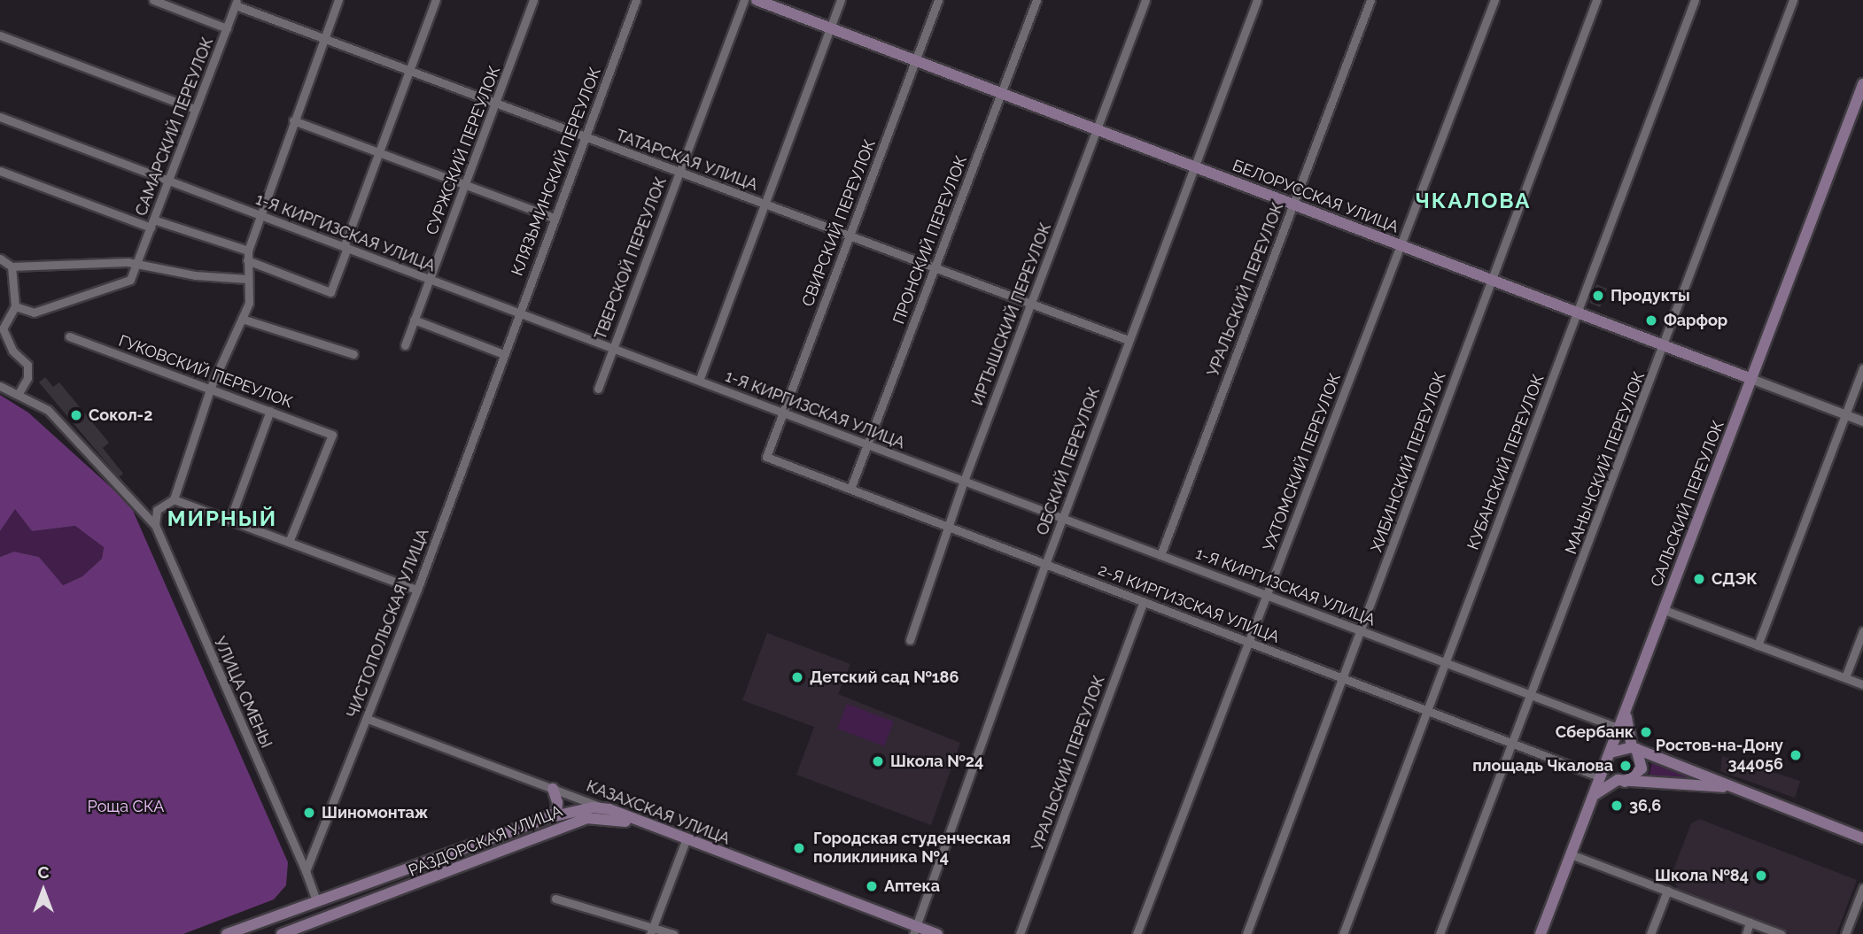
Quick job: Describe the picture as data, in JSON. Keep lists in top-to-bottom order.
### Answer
{
  "streets": {
    "main road": [
      "БЕЛОРУССКАЯ УЛИЦА",
      "САЛЬСКИЙ ПЕРЕУЛОК",
      "КАЗАХСКАЯ УЛИЦА",
      "РАЗДОРСКАЯ УЛИЦА"
    ],
    "street": [
      "САМАРСКИЙ ПЕРЕУЛОК",
      "СУРЖСКИЙ ПЕРЕУЛОК",
      "ТАТАРСКАЯ УЛИЦА",
      "КЛЯЗЬМИНСКИЙ ПЕРЕУЛОК",
      "СВИРСКИЙ ПЕРЕУЛОК",
      "1-Я КИРГИЗСКАЯ УЛИЦА",
      "ПРОНСКИЙ ПЕРЕУЛОК",
      "ТВЕРСКОЙ ПЕРЕУЛОК",
      "УРАЛЬСКИЙ ПЕРЕУЛОК",
      "ИРТЫШСКИЙ ПЕРЕУЛОК",
      "ГУКОВСКИЙ ПЕРЕУЛОК",
      "ОБСКИЙ ПЕРЕУЛОК",
      "УХТОМСКИЙ ПЕРЕУЛОК",
      "ХИБИНСКИЙ ПЕРЕУЛОК",
      "КУБАНСКИЙ ПЕРЕУЛОК",
      "МАНЫЧСКИЙ ПЕРЕУЛОК",
      "2-Я КИРГИЗСКАЯ УЛИЦА",
      "ЧИСТОПОЛЬСКАЯ УЛИЦА",
      "УЛИЦА СМЕНЫ"
    ]
  },
  "crossings": [
    ["САМАРСКИЙ ПЕРЕУЛОК", "ТАТАРСКАЯ УЛИЦА"],
    ["САМАРСКИЙ ПЕРЕУЛОК", "1-Я КИРГИЗСКАЯ УЛИЦА"],
    ["СУРЖСКИЙ ПЕРЕУЛОК", "ТАТАРСКАЯ УЛИЦА"],
    ["СУРЖСКИЙ ПЕРЕУЛОК", "1-Я КИРГИЗСКАЯ УЛИЦА"],
    ["ТАТАРСКАЯ УЛИЦА", "КЛЯЗЬМИНСКИЙ ПЕРЕУЛОК"],
    ["ТАТАРСКАЯ УЛИЦА", "СВИРСКИЙ ПЕРЕУЛОК"],
    ["ТАТАРСКАЯ УЛИЦА", "ПРОНСКИЙ ПЕРЕУЛОК"],
    ["ТАТАРСКАЯ УЛИЦА", "ТВЕРСКОЙ ПЕРЕУЛОК"],
    ["ТАТАРСКАЯ УЛИЦА", "ИРТЫШСКИЙ ПЕРЕУЛОК"],
    ["ТАТАРСКАЯ УЛИЦА", "ОБСКИЙ ПЕРЕУЛОК"],
    ["КЛЯЗЬМИНСКИЙ ПЕРЕУЛОК", "1-Я КИРГИЗСКАЯ УЛИЦА"],
    ["КЛЯЗЬМИНСКИЙ ПЕРЕУЛОК", "ЧИСТОПОЛЬСКАЯ УЛИЦА"],
    ["БЕЛОРУССКАЯ УЛИЦА", "СВИРСКИЙ ПЕРЕУЛОК"],
    ["БЕЛОРУССКАЯ УЛИЦА", "ПРОНСКИЙ ПЕРЕУЛОК"],
    ["БЕЛОРУССКАЯ УЛИЦА", "УРАЛЬСКИЙ ПЕРЕУЛОК"],
    ["БЕЛОРУССКАЯ УЛИЦА", "ИРТЫШСКИЙ ПЕРЕУЛОК"],
    ["БЕЛОРУССКАЯ УЛИЦА", "ОБСКИЙ ПЕРЕУЛОК"],
    ["БЕЛОРУССКАЯ УЛИЦА", "УХТОМСКИЙ ПЕРЕУЛОК"],
    ["БЕЛОРУССКАЯ УЛИЦА", "ХИБИНСКИЙ ПЕРЕУЛОК"],
    ["БЕЛОРУССКАЯ УЛИЦА", "КУБАНСКИЙ ПЕРЕУЛОК"],
    ["БЕЛОРУССКАЯ УЛИЦА", "МАНЫЧСКИЙ ПЕРЕУЛОК"],
    ["БЕЛОРУССКАЯ УЛИЦА", "САЛЬСКИЙ ПЕРЕУЛОК"],
    ["СВИРСКИЙ ПЕРЕУЛОК", "1-Я КИРГИЗСКАЯ УЛИЦА"],
    ["СВИРСКИЙ ПЕРЕУЛОК", "2-Я КИРГИЗСКАЯ УЛИЦА"],
    ["1-Я КИРГИЗСКАЯ УЛИЦА", "ПРОНСКИЙ ПЕРЕУЛОК"],
    ["1-Я КИРГИЗСКАЯ УЛИЦА", "ТВЕРСКОЙ ПЕРЕУЛОК"],
    ["1-Я КИРГИЗСКАЯ УЛИЦА", "УРАЛЬСКИЙ ПЕРЕУЛОК"],
    ["1-Я КИРГИЗСКАЯ УЛИЦА", "ИРТЫШСКИЙ ПЕРЕУЛОК"],
    ["1-Я КИРГИЗСКАЯ УЛИЦА", "ОБСКИЙ ПЕРЕУЛОК"],
    ["1-Я КИРГИЗСКАЯ УЛИЦА", "УХТОМСКИЙ ПЕРЕУЛОК"],
    ["1-Я КИРГИЗСКАЯ УЛИЦА", "ХИБИНСКИЙ ПЕРЕУЛОК"],
    ["1-Я КИРГИЗСКАЯ УЛИЦА", "КУБАНСКИЙ ПЕРЕУЛОК"],
    ["1-Я КИРГИЗСКАЯ УЛИЦА", "МАНЫЧСКИЙ ПЕРЕУЛОК"],
    ["1-Я КИРГИЗСКАЯ УЛИЦА", "САЛЬСКИЙ ПЕРЕУЛОК"],
    ["ПРОНСКИЙ ПЕРЕУЛОК", "2-Я КИРГИЗСКАЯ УЛИЦА"],
    ["УРАЛЬСКИЙ ПЕРЕУЛОК", "2-Я КИРГИЗСКАЯ УЛИЦА"],
    ["ИРТЫШСКИЙ ПЕРЕУЛОК", "2-Я КИРГИЗСКАЯ УЛИЦА"],
    ["ОБСКИЙ ПЕРЕУЛОК", "2-Я КИРГИЗСКАЯ УЛИЦА"],
    ["ОБСКИЙ ПЕРЕУЛОК", "КАЗАХСКАЯ УЛИЦА"],
    ["УХТОМСКИЙ ПЕРЕУЛОК", "2-Я КИРГИЗСКАЯ УЛИЦА"],
    ["ХИБИНСКИЙ ПЕРЕУЛОК", "2-Я КИРГИЗСКАЯ УЛИЦА"],
    ["КУБАНСКИЙ ПЕРЕУЛОК", "2-Я КИРГИЗСКАЯ УЛИЦА"],
    ["МАНЫЧСКИЙ ПЕРЕУЛОК", "2-Я КИРГИЗСКАЯ УЛИЦА"],
    ["САЛЬСКИЙ ПЕРЕУЛОК", "2-Я КИРГИЗСКАЯ УЛИЦА"],
    ["ЧИСТОПОЛЬСКАЯ УЛИЦА", "УЛИЦА СМЕНЫ"],
    ["ЧИСТОПОЛЬСКАЯ УЛИЦА", "КАЗАХСКАЯ УЛИЦА"],
    ["КАЗАХСКАЯ УЛИЦА", "РАЗДОРСКАЯ УЛИЦА"]
  ],
  "districts": ["ЧКАЛОВА", "МИРНЫЙ"],
  "parks": ["Роща СКА"],
  "places": [
    "Продукты",
    "Фарфор",
    "Сокол-2",
    "СДЭК",
    "Детский сад №186",
    "Сбербанк",
    "Ростов-на-Дону 344056",
    "Школа №24",
    "площадь Чкалова",
    "36,6",
    "Шиномонтаж",
    "Городская студенческая поликлиника №4",
    "Школа №84",
    "Аптека"
  ],
  "north": "top"
}
